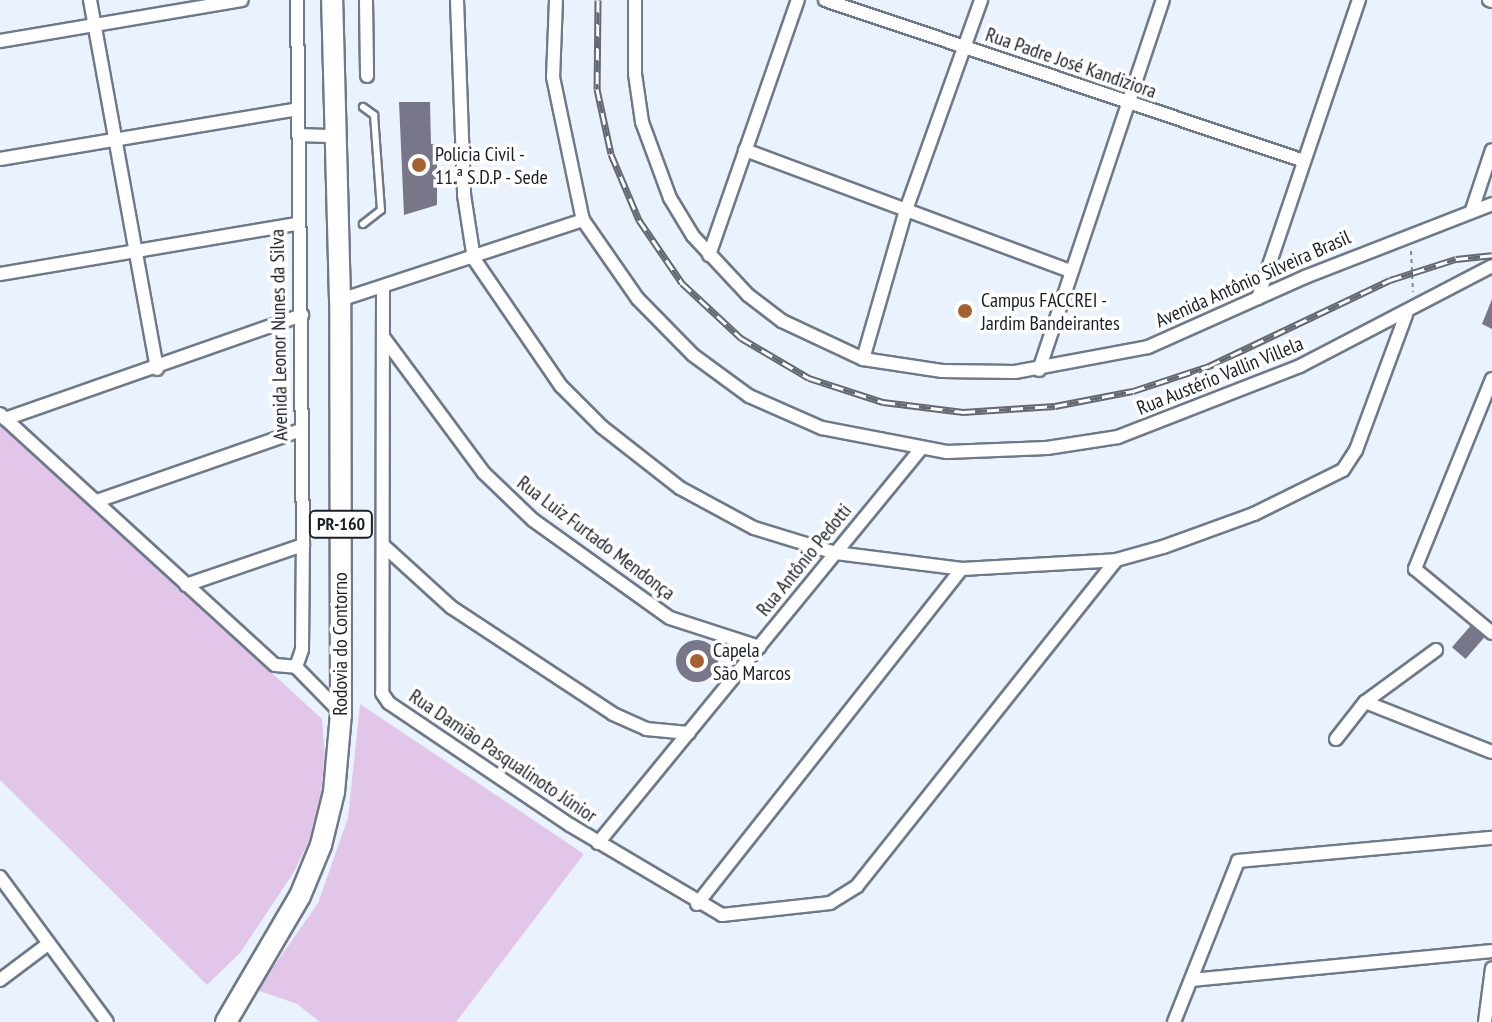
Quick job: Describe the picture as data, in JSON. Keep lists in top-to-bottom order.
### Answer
{
  "streets": {
    "main road": ["PR-160", "Rodovia do Contorno"],
    "street": [
      "Rua Padre José Kandiziora",
      "Avenida Antônio Silveira Brasil",
      "Avenida Leonor Nunes da Silva",
      "Rua Austério Vallin Villela",
      "Rua Luiz Furtado Mendonça",
      "Rua Antônio Pedotti",
      "Rua Damião Pasqualinoto Júnior"
    ]
  },
  "crossings": [
    ["Rua Austério Vallin Villela", "Rua Antônio Pedotti"],
    ["Rua Luiz Furtado Mendonça", "Rua Antônio Pedotti"],
    ["Rua Luiz Furtado Mendonça", "Rua Damião Pasqualinoto Júnior"],
    ["Rua Antônio Pedotti", "Rua Damião Pasqualinoto Júnior"]
  ],
  "places": ["Policia Civil - 11.ª S.D.P - Sede", "Campus FACCREI - Jardim Bandeirantes", "Capela São Marcos"]
}
